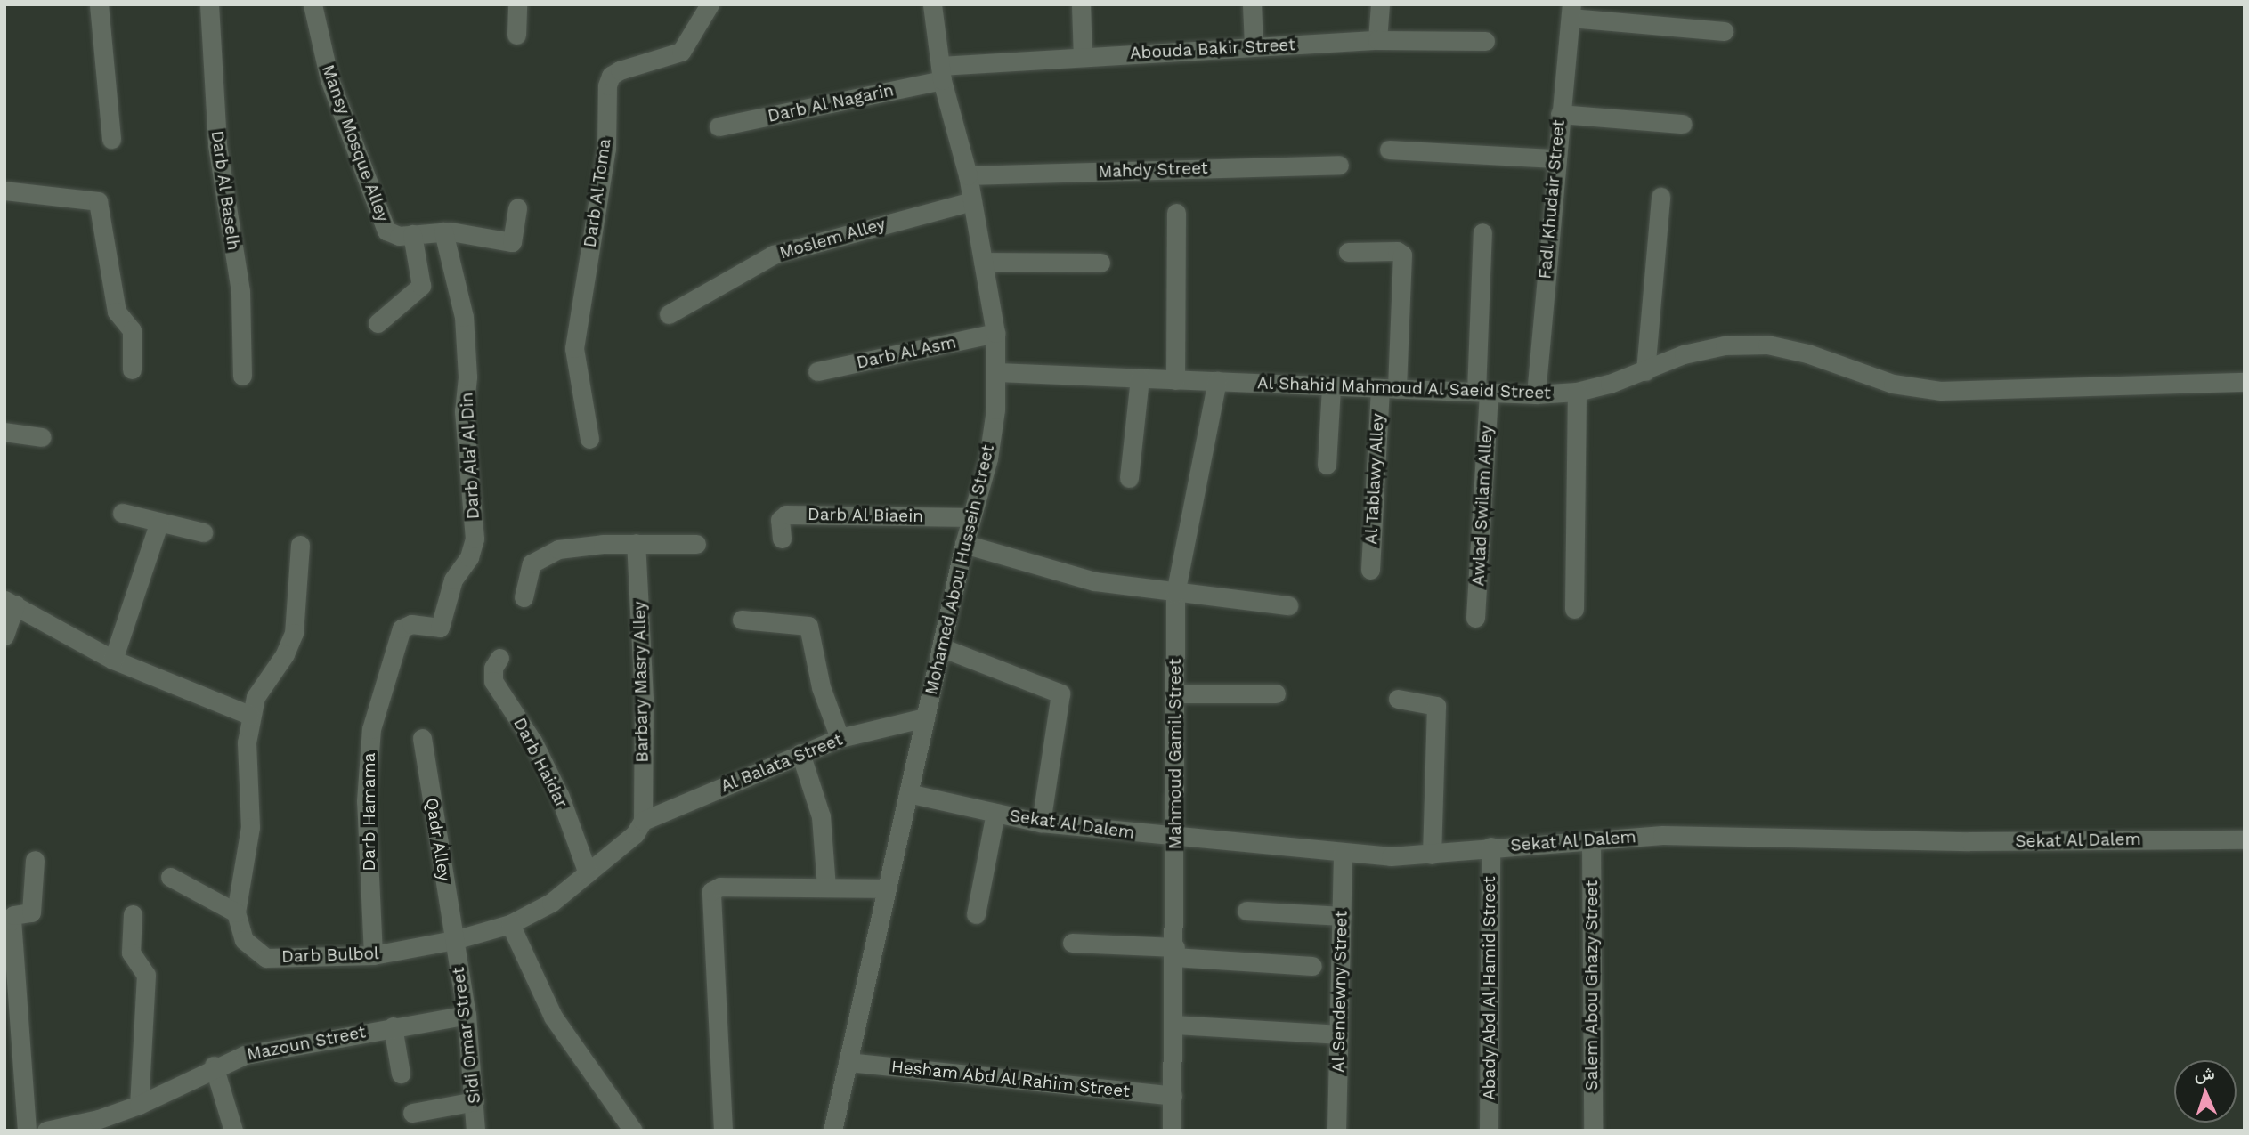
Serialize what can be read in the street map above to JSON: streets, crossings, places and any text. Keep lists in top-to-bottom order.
{
  "streets": {
    "street": [
      "Abouda Bakir Street",
      "Darb Al Nagarin",
      "Mansy Mosque Alley",
      "Mahdy Street",
      "Darb Al Baselh",
      "Darb Al Toma",
      "Fadl Khudair Street",
      "Moslem Alley",
      "Darb Al Asm",
      "Al Shahid Mahmoud Al Saeid Street",
      "Darb Ala' Al Din",
      "Al Tablawy Alley",
      "Awlad Swilam Alley",
      "Darb Al Biaein",
      "Mohamed Abou Hussein Street",
      "Barbary Masry Alley",
      "Mahmoud Gamil Street",
      "Darb Haidar",
      "Al Balata Street",
      "Darb Hamama",
      "Sekat Al Dalem",
      "Qadr Alley",
      "Darb Bulbol",
      "Salem Abou Ghazy Street",
      "Abady Abd Al Hamid Street",
      "Al Sendewny Street",
      "Sidi Omar Street",
      "Mazoun Street",
      "Hesham Abd Al Rahim Street"
    ]
  },
  "crossings": [
    ["Abouda Bakir Street", "Darb Al Nagarin"],
    ["Abouda Bakir Street", "Mohamed Abou Hussein Street"],
    ["Darb Al Nagarin", "Mohamed Abou Hussein Street"],
    ["Mansy Mosque Alley", "Darb Ala' Al Din"],
    ["Mahdy Street", "Mohamed Abou Hussein Street"],
    ["Fadl Khudair Street", "Al Shahid Mahmoud Al Saeid Street"],
    ["Moslem Alley", "Mohamed Abou Hussein Street"],
    ["Darb Al Asm", "Mohamed Abou Hussein Street"],
    ["Al Shahid Mahmoud Al Saeid Street", "Al Tablawy Alley"],
    ["Al Shahid Mahmoud Al Saeid Street", "Awlad Swilam Alley"],
    ["Al Shahid Mahmoud Al Saeid Street", "Mohamed Abou Hussein Street"],
    ["Al Shahid Mahmoud Al Saeid Street", "Mahmoud Gamil Street"],
    ["Darb Ala' Al Din", "Darb Hamama"],
    ["Darb Al Biaein", "Mohamed Abou Hussein Street"],
    ["Mohamed Abou Hussein Street", "Al Balata Street"],
    ["Mohamed Abou Hussein Street", "Sekat Al Dalem"],
    ["Mohamed Abou Hussein Street", "Hesham Abd Al Rahim Street"],
    ["Barbary Masry Alley", "Al Balata Street"],
    ["Barbary Masry Alley", "Darb Bulbol"],
    ["Mahmoud Gamil Street", "Sekat Al Dalem"],
    ["Mahmoud Gamil Street", "Hesham Abd Al Rahim Street"],
    ["Darb Haidar", "Darb Bulbol"],
    ["Al Balata Street", "Darb Bulbol"],
    ["Darb Hamama", "Darb Bulbol"],
    ["Sekat Al Dalem", "Salem Abou Ghazy Street"],
    ["Sekat Al Dalem", "Abady Abd Al Hamid Street"],
    ["Sekat Al Dalem", "Al Sendewny Street"],
    ["Qadr Alley", "Darb Bulbol"],
    ["Qadr Alley", "Sidi Omar Street"],
    ["Darb Bulbol", "Sidi Omar Street"],
    ["Sidi Omar Street", "Mazoun Street"]
  ],
  "north": "top"
}
